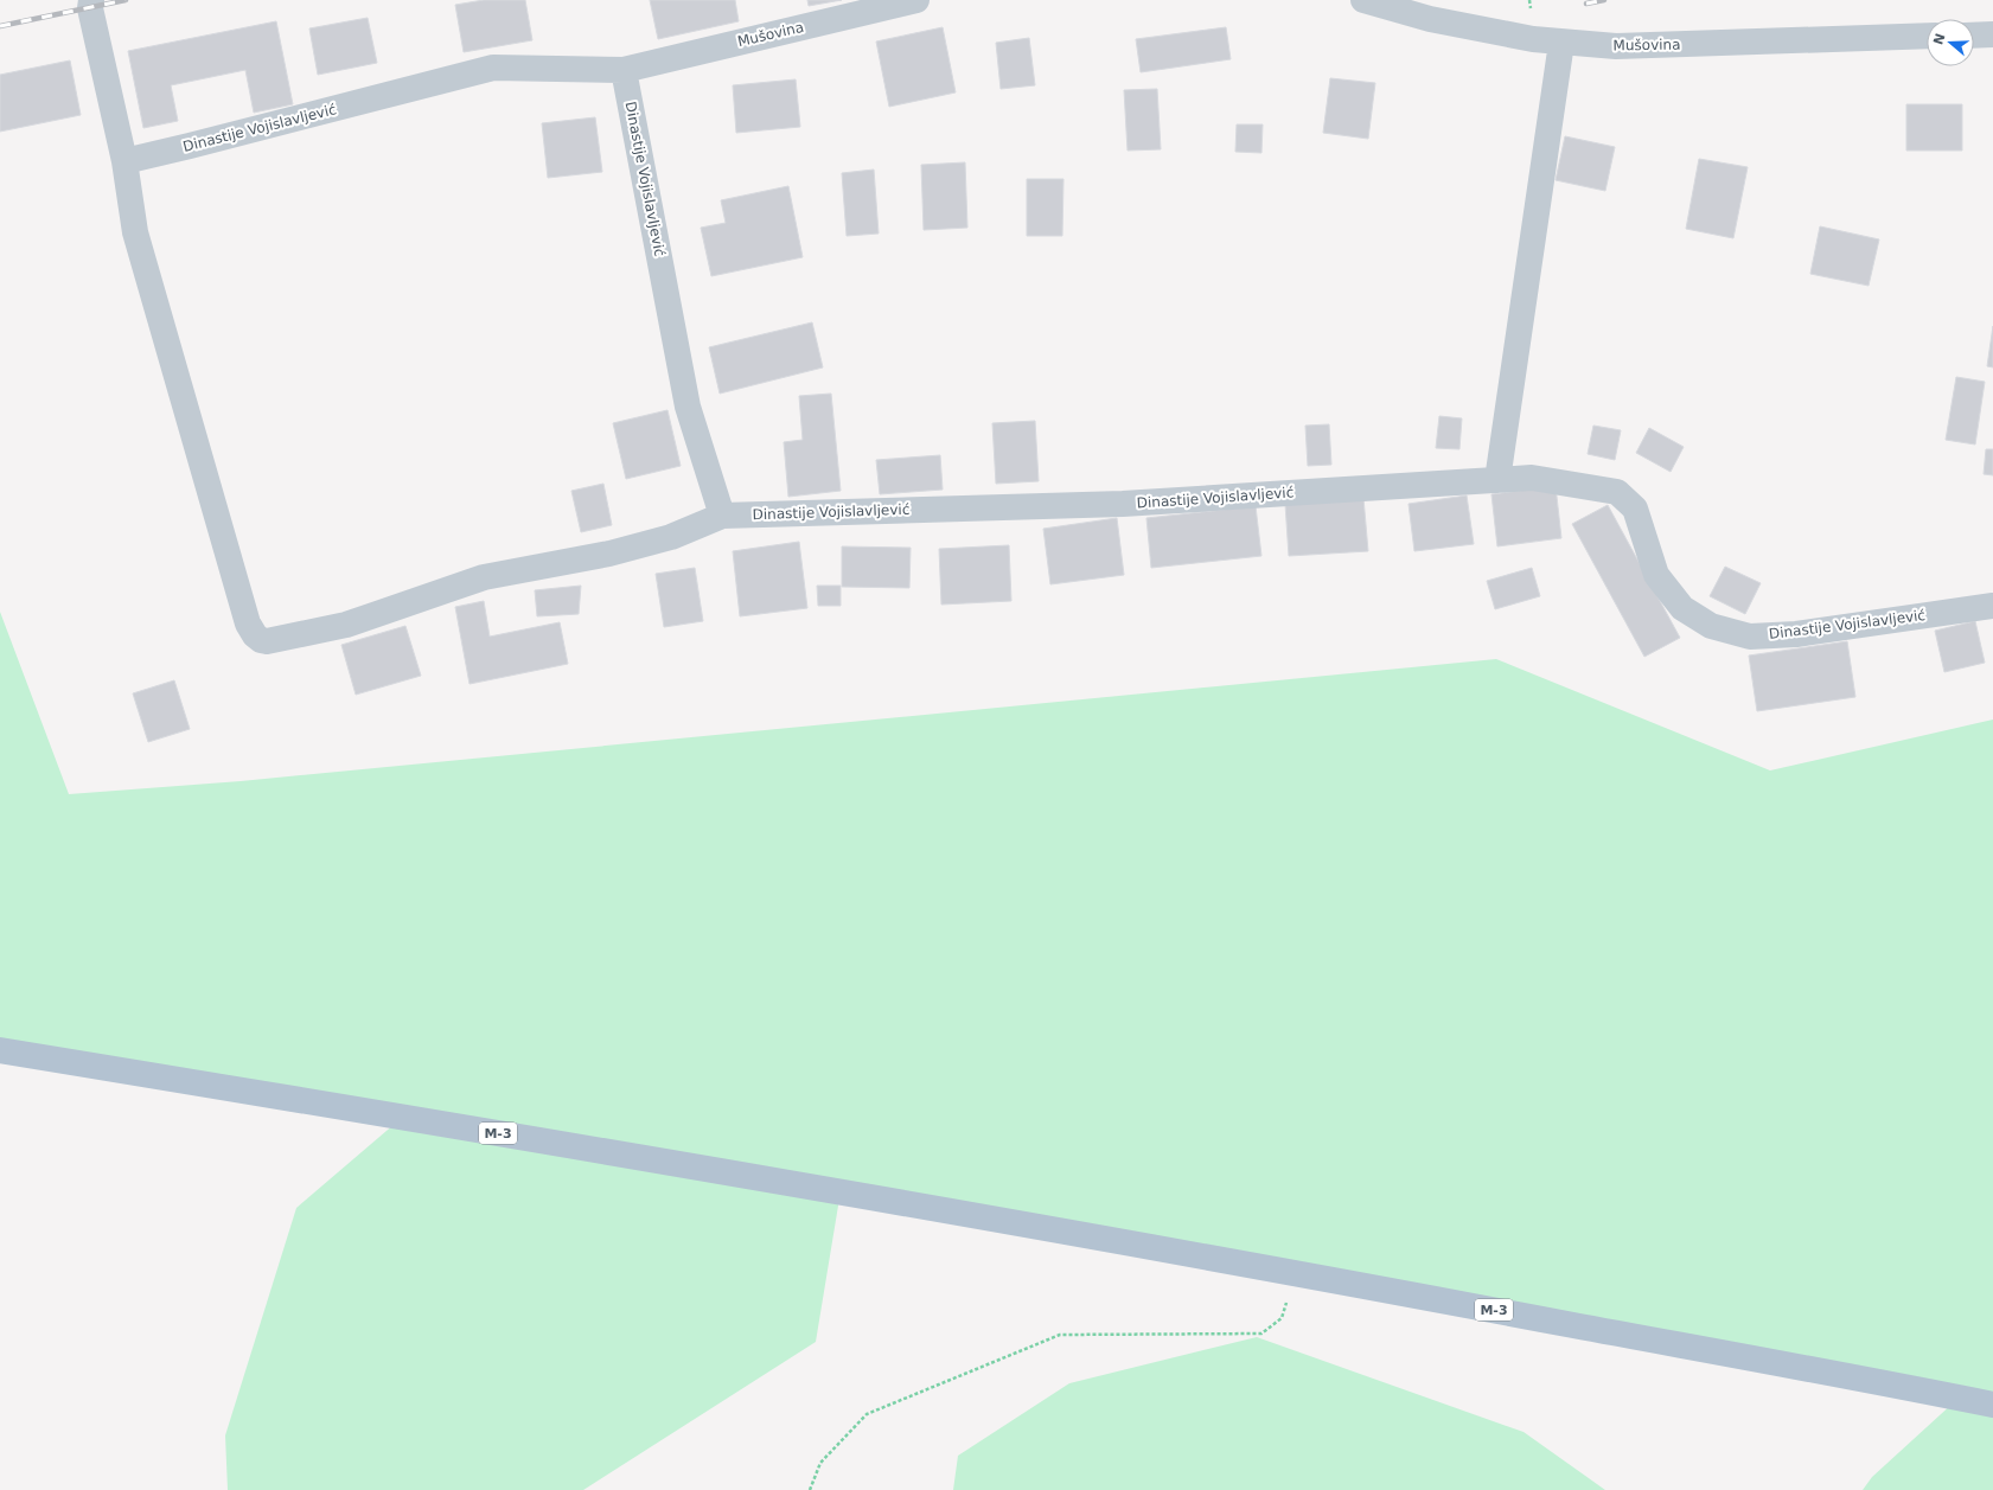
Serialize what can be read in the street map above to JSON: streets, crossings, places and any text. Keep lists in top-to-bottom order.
{
  "streets": {
    "main road": ["M-3"],
    "street": ["Mušovina", "Dinastije Vojislavljević"]
  },
  "crossings": [
    ["Mušovina", "Dinastije Vojislavljević"]
  ],
  "north": "left"
}
